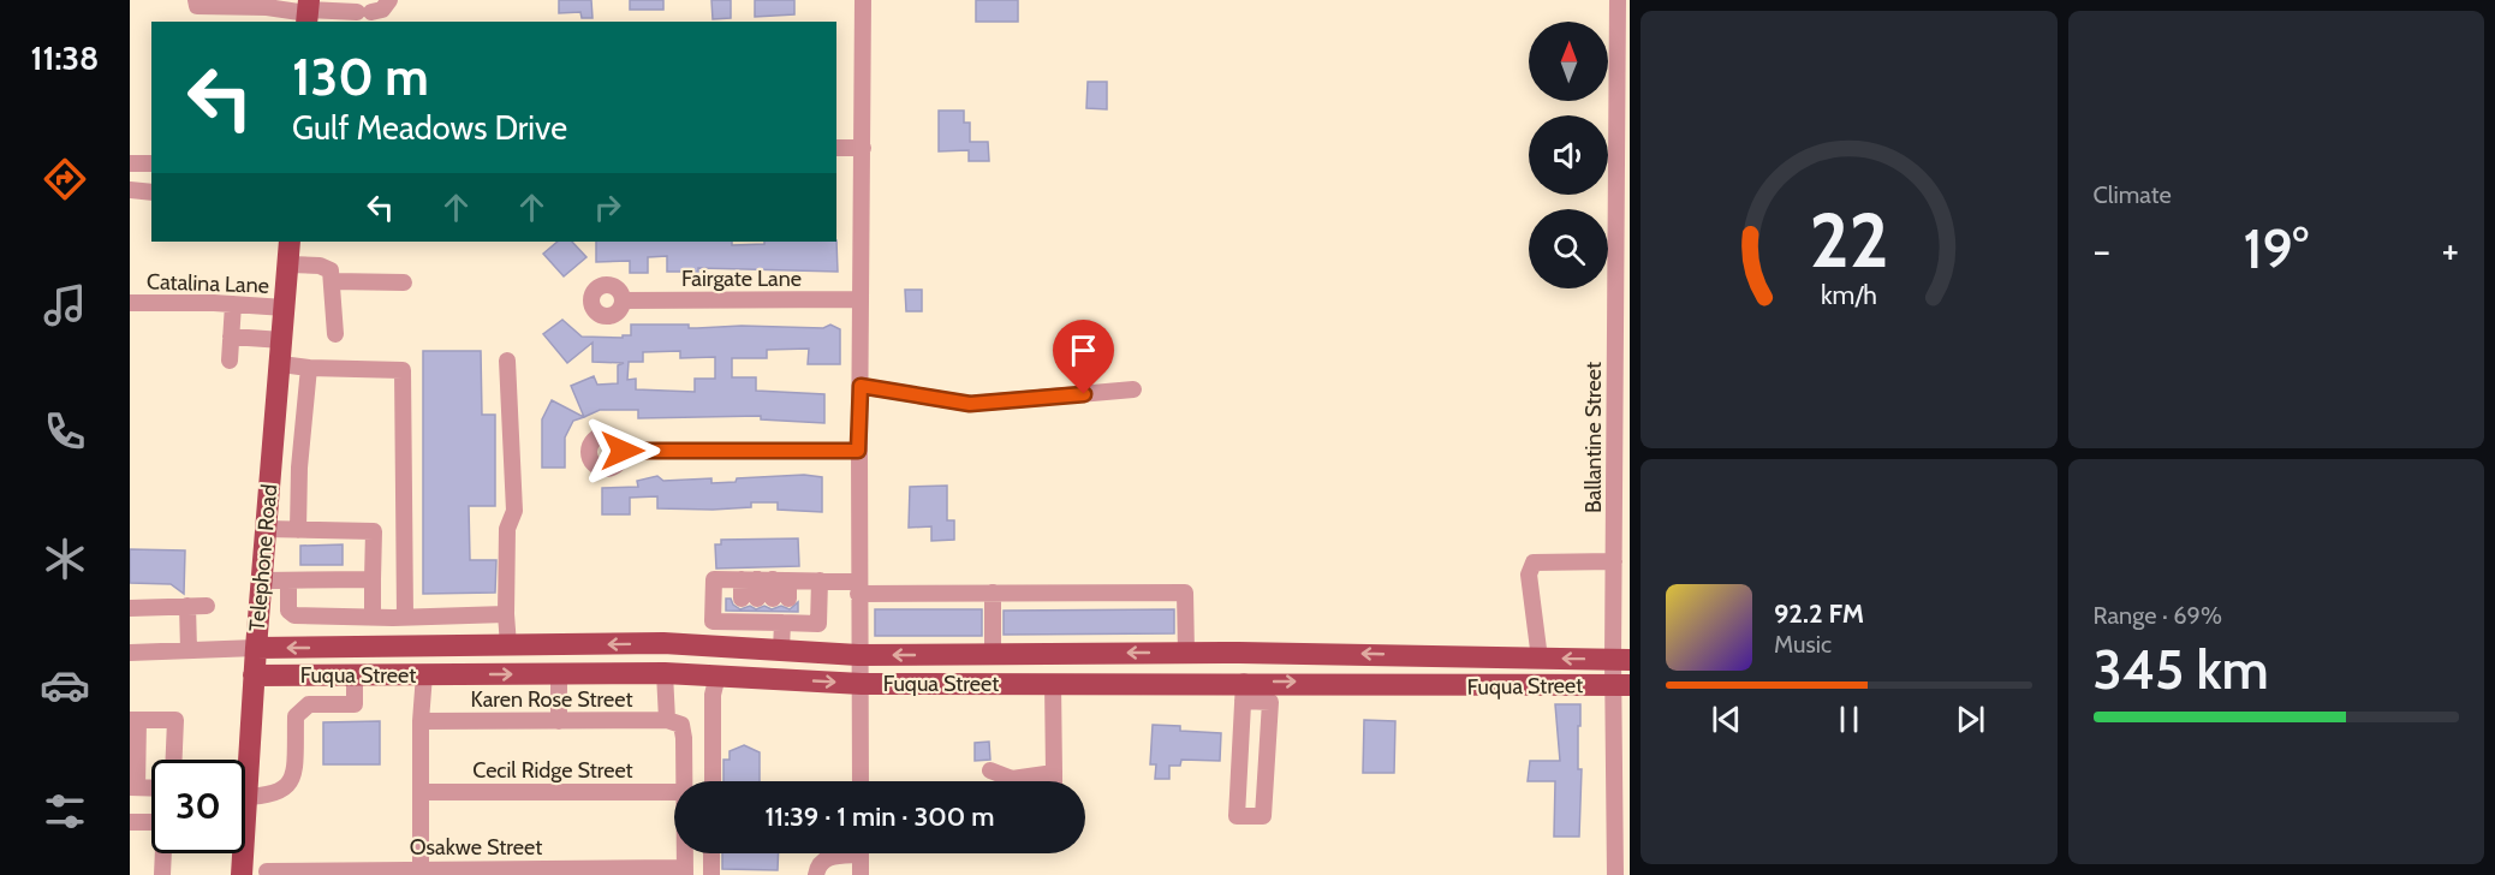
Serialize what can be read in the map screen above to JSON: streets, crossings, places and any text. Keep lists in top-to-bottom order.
{
  "streets": {
    "main road": ["Telephone Road", "Fuqua Street"],
    "street": [
      "Fairgate Lane",
      "Catalina Lane",
      "Ballantine Street",
      "Karen Rose Street",
      "Cecil Ridge Street",
      "Osakwe Street"
    ]
  },
  "crossings": [
    ["Catalina Lane", "Telephone Road"],
    ["Ballantine Street", "Fuqua Street"],
    ["Telephone Road", "Fuqua Street"]
  ],
  "north": "top",
  "page": {
    "tabs": "11:38",
    "tile": [
      "Climate",
      ["Range · 69%", "345 km"]
    ],
    "turn": ["130 m", "Gulf Meadows Drive"],
    "heat": ["−", "19°", "+"],
    "song": ["92.2 FM", "Music"],
    "limit": "30",
    "trip": "11:39 · 1 min · 300 m",
    "gauge": ["22", "km/h"]
  }
}
